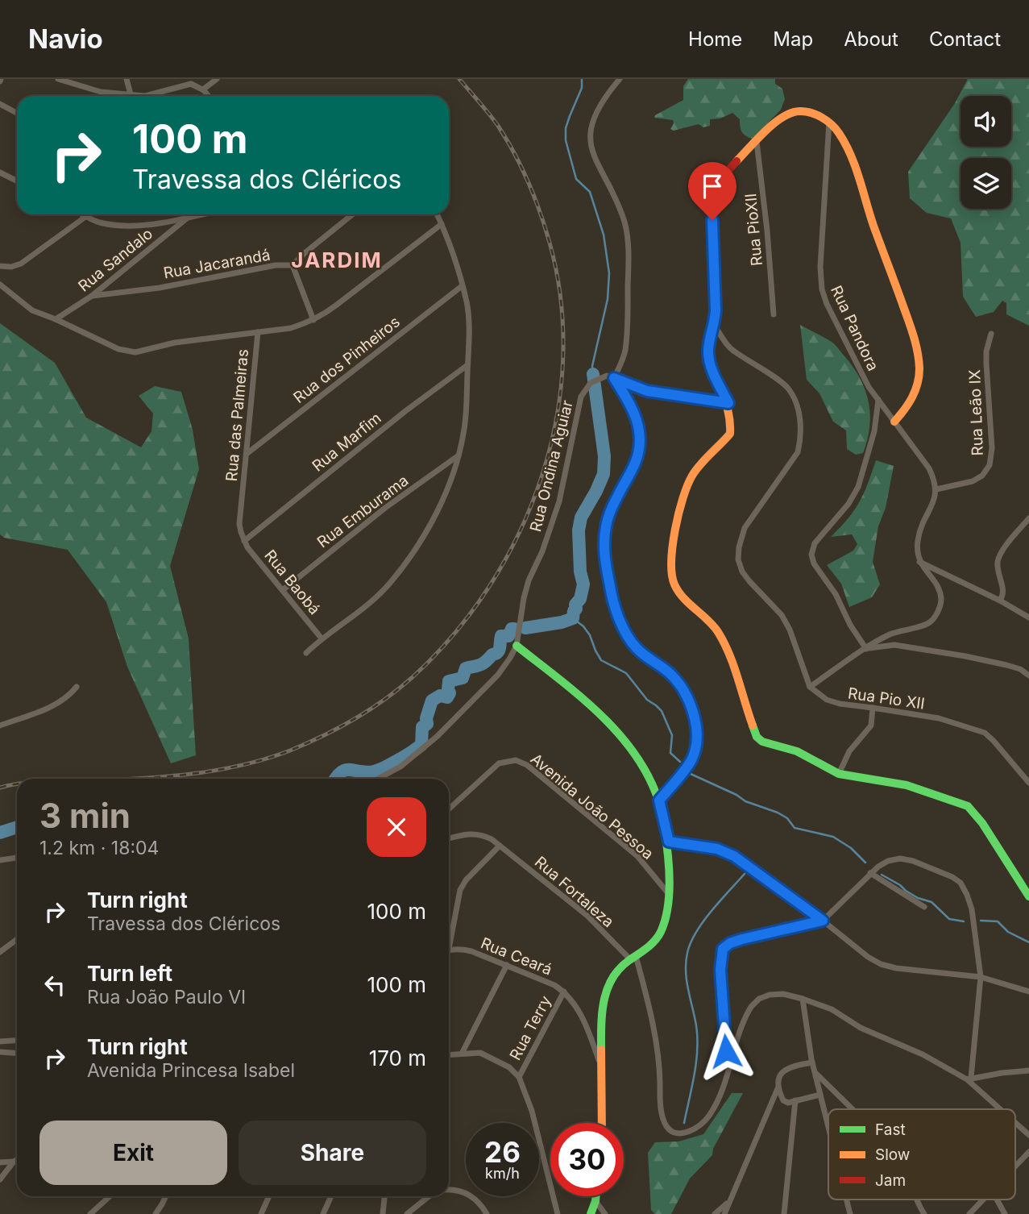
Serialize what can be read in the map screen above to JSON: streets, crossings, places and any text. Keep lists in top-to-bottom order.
{
  "streets": {
    "street": [
      "Rua PioXII",
      "Rua Sandalo",
      "Rua Jacarandá",
      "Rua Pandora",
      "Rua dos Pinheiros",
      "Rua Leão IX",
      "Rua das Palmeiras",
      "Rua Marfim",
      "Rua Ondina Aguiar",
      "Rua Emburama",
      "Rua Baobá",
      "Rua Pio XII",
      "Avenida João Pessoa",
      "Rua Fortaleza",
      "Rua Ceará",
      "Rua Terry"
    ]
  },
  "crossings": [
    ["Rua Sandalo", "Rua Jacarandá"],
    ["Rua Sandalo", "Rua das Palmeiras"],
    ["Rua Pandora", "Rua Leão IX"],
    ["Rua dos Pinheiros", "Rua das Palmeiras"],
    ["Rua das Palmeiras", "Rua Marfim"],
    ["Rua das Palmeiras", "Rua Baobá"],
    ["Rua Marfim", "Rua Baobá"],
    ["Rua Emburama", "Rua Baobá"],
    ["Rua Ceará", "Rua Terry"]
  ],
  "districts": ["JARDIM"],
  "legend": ["Fast", "Slow", "Jam"],
  "page": {
    "header": "Navio",
    "nav": [
      "Home",
      "Map",
      "About",
      "Contact"
    ],
    "turn": ["100 m", "Travessa dos Cléricos"],
    "heading": ["3 min", "1.2 km · 18:04"],
    "list": [
      {
        "name": "Turn right",
        "note": "Travessa dos Cléricos",
        "value": "100 m"
      },
      {
        "name": "Turn left",
        "note": "Rua João Paulo VI",
        "value": "100 m"
      },
      {
        "name": "Turn right",
        "note": "Avenida Princesa Isabel",
        "value": "170 m"
      }
    ],
    "buttons": ["Exit", "Share"],
    "speed": "26 km/h",
    "limit": "30"
  }
}
